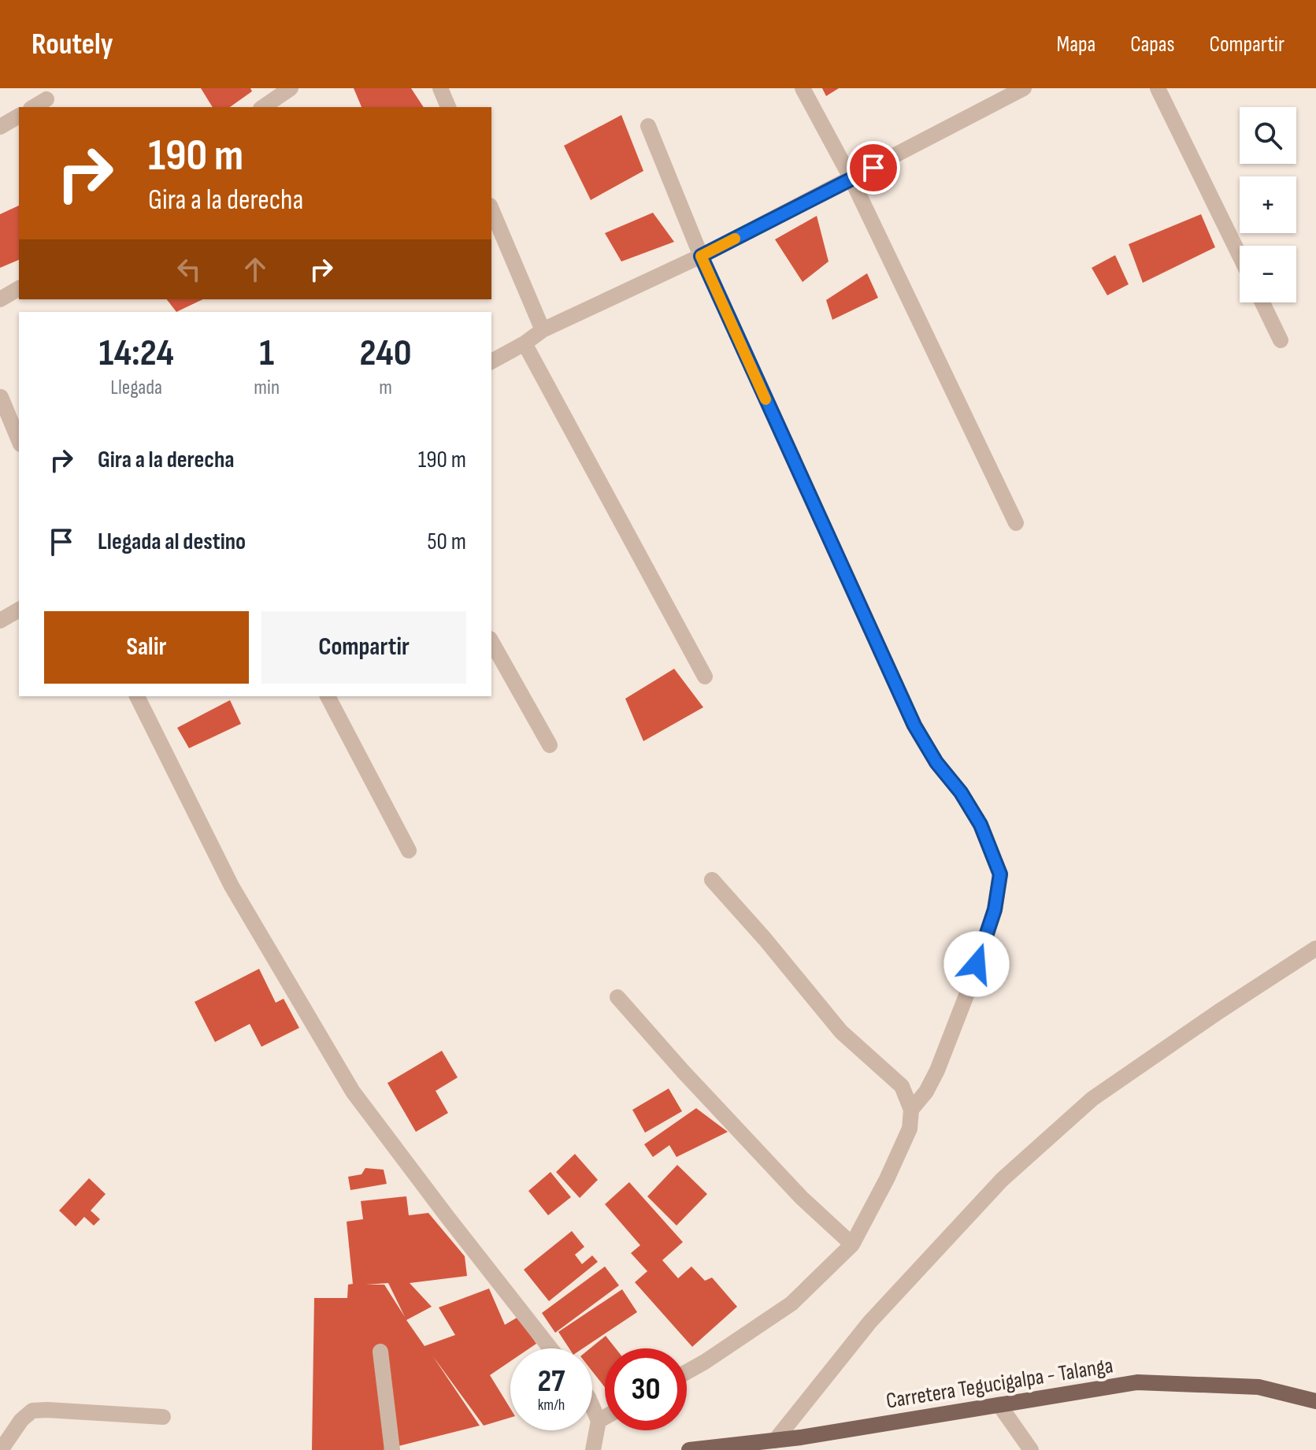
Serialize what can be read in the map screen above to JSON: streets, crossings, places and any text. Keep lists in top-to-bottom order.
{
  "streets": {
    "main road": ["Carretera Tegucigalpa - Talanga"]
  },
  "page": {
    "header": "Routely",
    "nav": ["Mapa", "Capas", "Compartir"],
    "map_buttons": ["+", "−"],
    "turn": ["190 m", "Gira a la derecha"],
    "eta": [
      "14:24",
      "Llegada",
      "1",
      "min",
      "240",
      "m"
    ],
    "list": [
      {
        "name": "Gira a la derecha",
        "value": "190 m"
      },
      {
        "name": "Llegada al destino",
        "value": "50 m"
      }
    ],
    "buttons": ["Salir", "Compartir"],
    "speed": "27 km/h",
    "limit": "30"
  }
}
